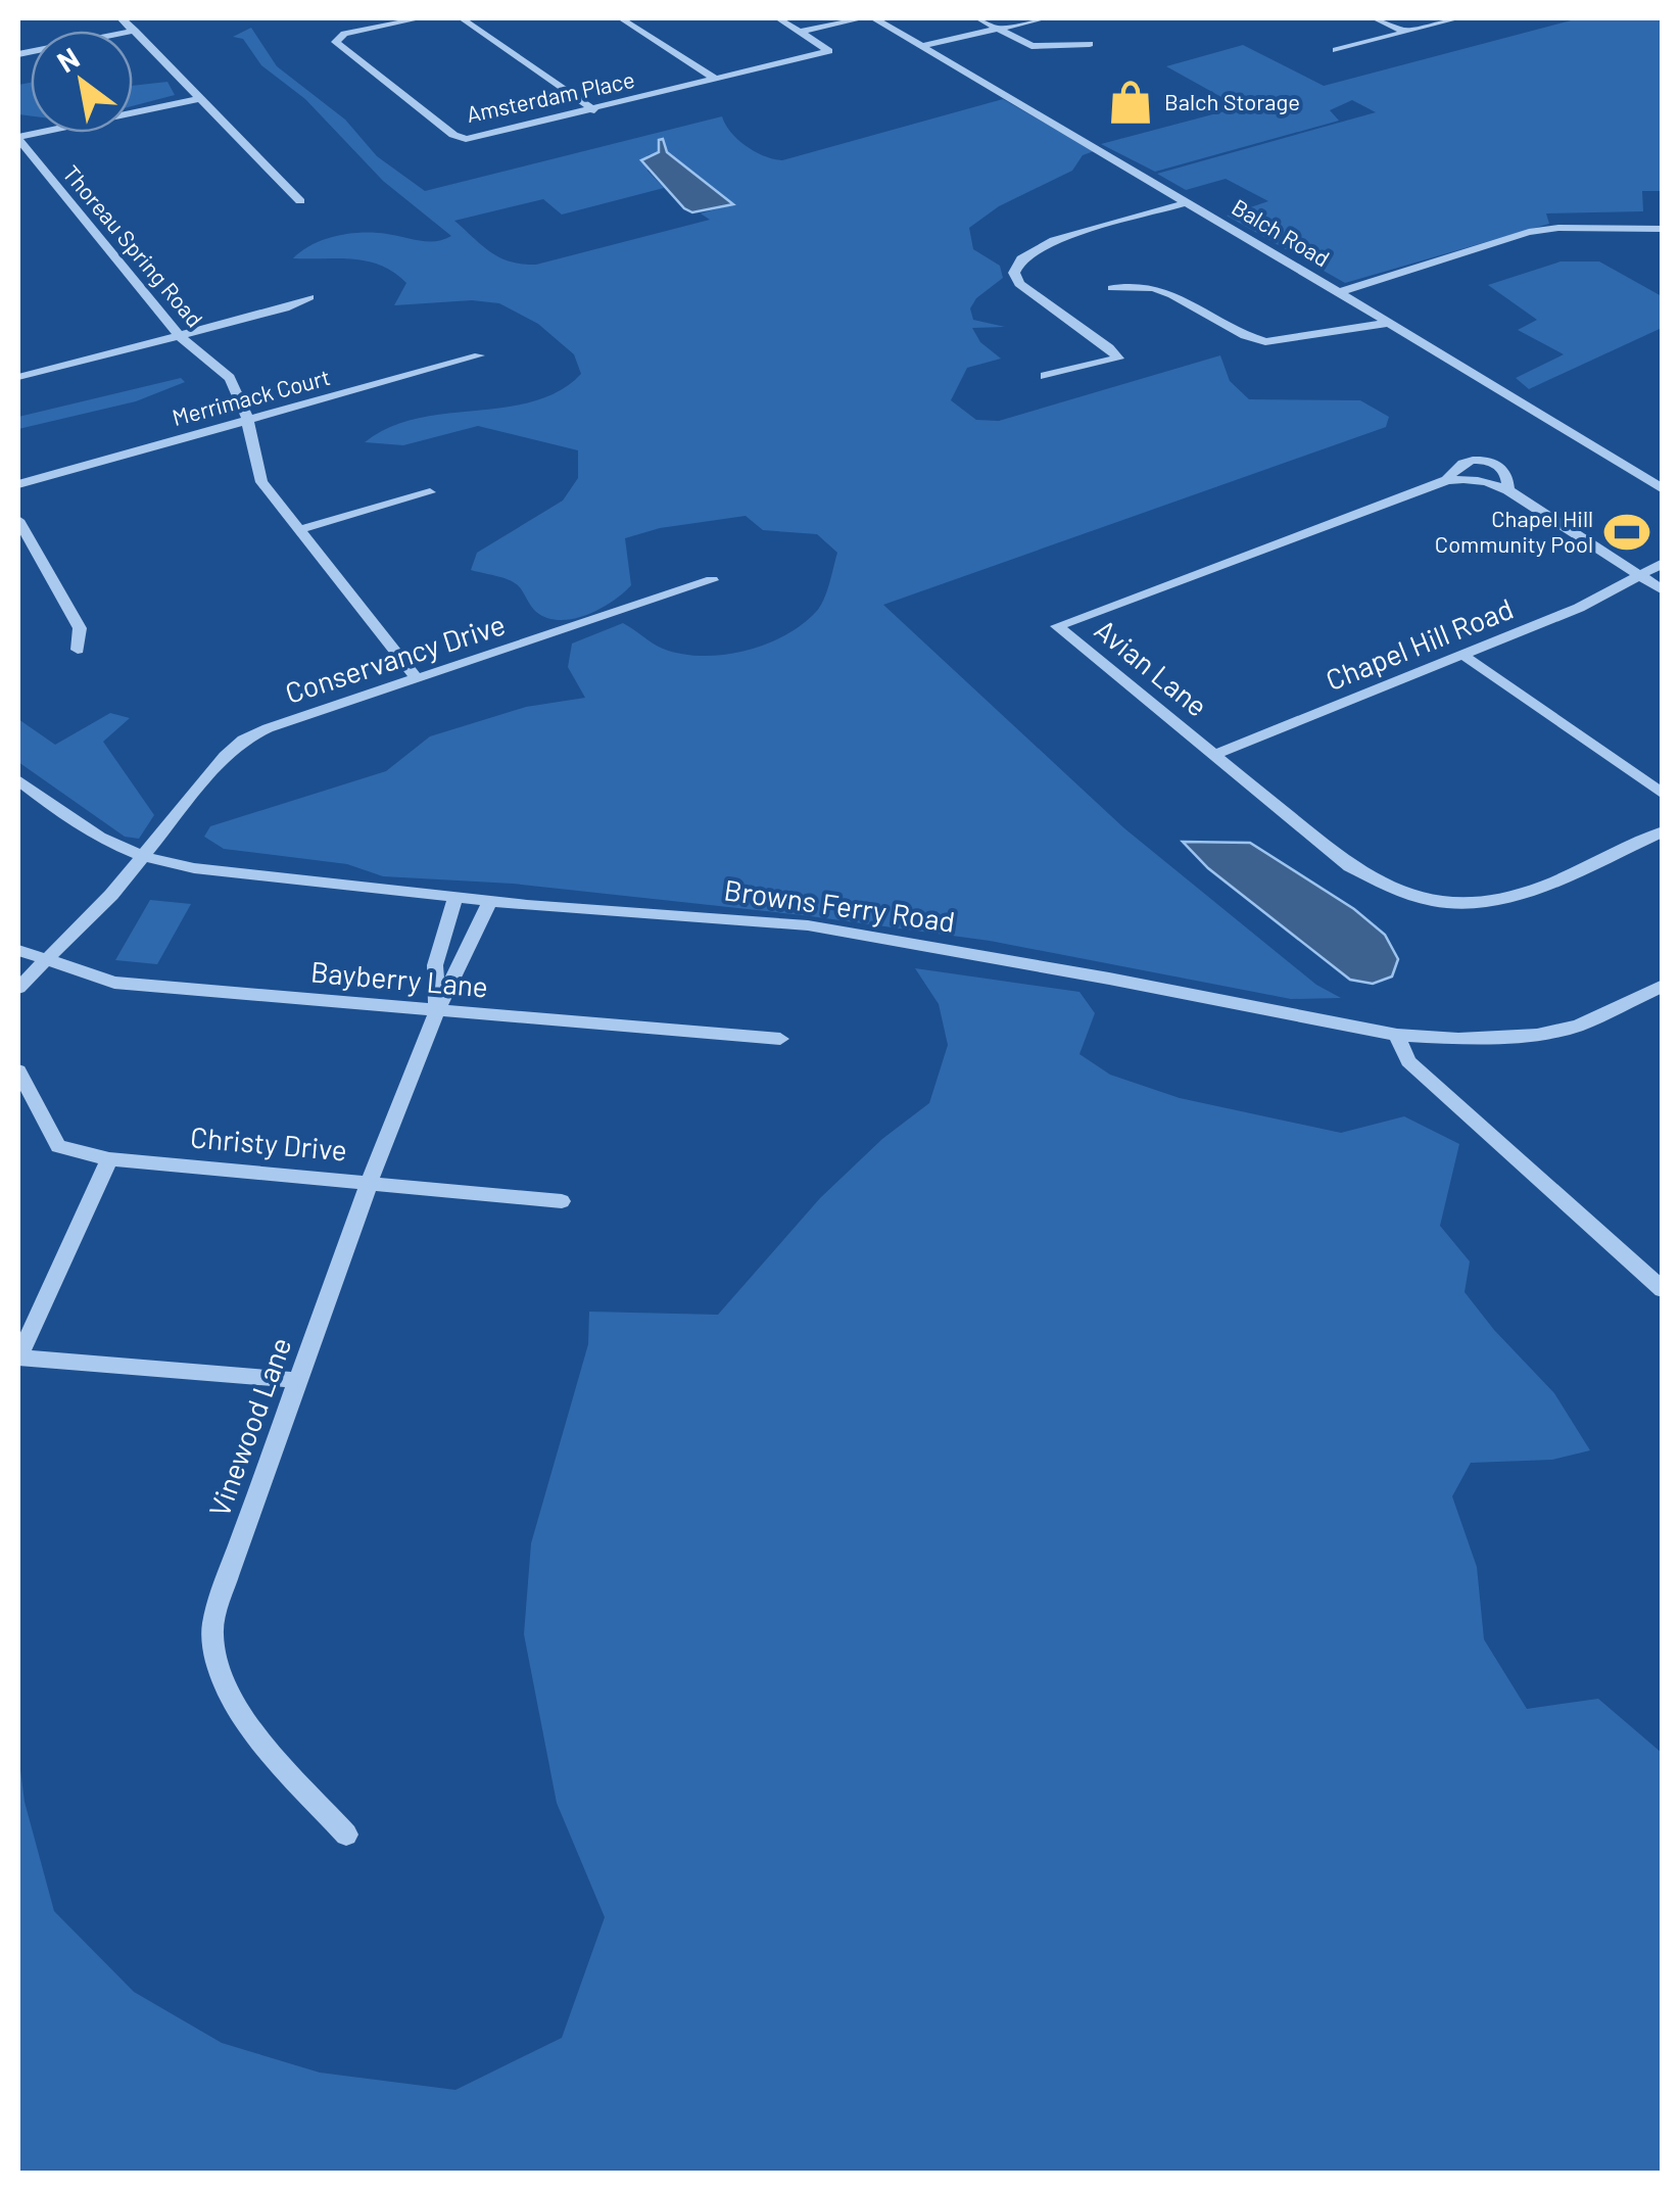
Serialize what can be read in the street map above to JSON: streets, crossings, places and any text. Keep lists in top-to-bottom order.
{
  "streets": {
    "street": [
      "Amsterdam Place",
      "Balch Road",
      "Thoreau Spring Road",
      "Merrimack Court",
      "Chapel Hill Road",
      "Conservancy Drive",
      "Avian Lane",
      "Browns Ferry Road",
      "Bayberry Lane",
      "Christy Drive",
      "Vinewood Lane"
    ]
  },
  "crossings": [
    ["Thoreau Spring Road", "Merrimack Court"],
    ["Thoreau Spring Road", "Conservancy Drive"],
    ["Chapel Hill Road", "Avian Lane"],
    ["Conservancy Drive", "Browns Ferry Road"],
    ["Browns Ferry Road", "Vinewood Lane"],
    ["Bayberry Lane", "Vinewood Lane"],
    ["Christy Drive", "Vinewood Lane"]
  ],
  "places": {
    "shop": ["Balch Storage"],
    "sports": ["Chapel Hill Community Pool"]
  },
  "north": "top left"
}
